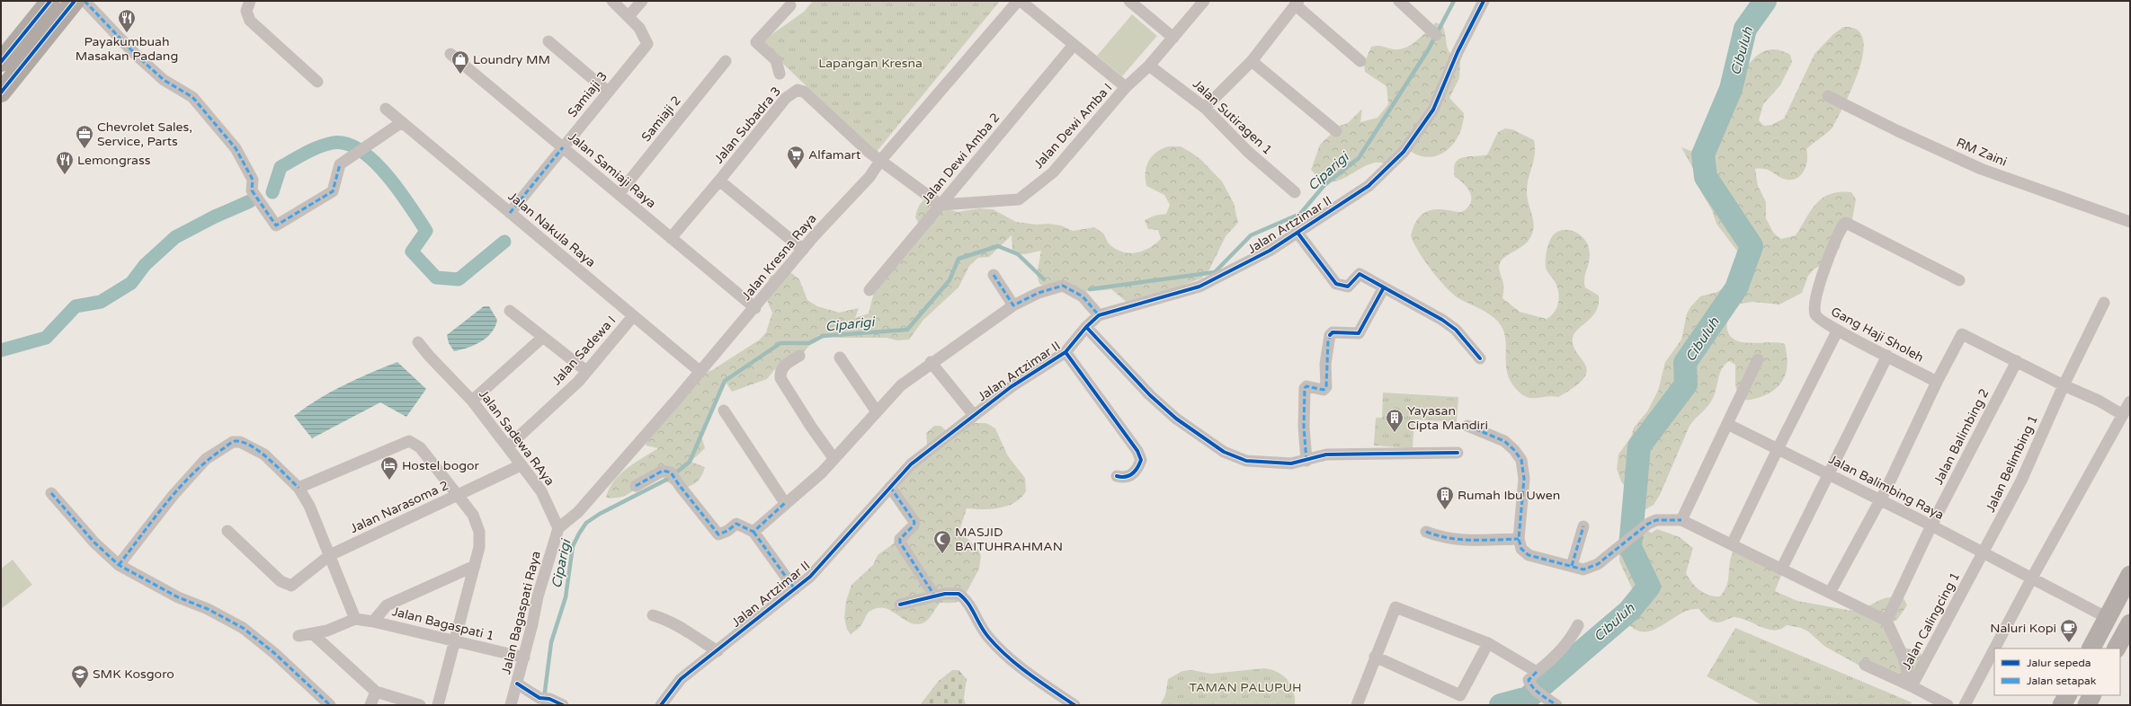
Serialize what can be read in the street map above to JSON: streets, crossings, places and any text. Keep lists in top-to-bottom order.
{
  "streets": {
    "street": [
      "Samiaji 3",
      "Jalan Sutiragen 1",
      "Samiaji 2",
      "Jalan Subadra 3",
      "Jalan Dewi Amba I",
      "RM Zaini",
      "Jalan Dewi Amba 2",
      "Jalan Samiaji Raya",
      "Jalan Artzimar II",
      "Jalan Nakula Raya",
      "Jalan Kresna Raya",
      "Gang Haji Sholeh",
      "Jalan Sadewa I",
      "Jalan Balimbing 2",
      "Jalan Sadewa RAya",
      "Jalan Belimbing 1",
      "Jalan Balimbing Raya",
      "Jalan Narasoma 2",
      "Jalan Bagaspati Raya",
      "Jalan Calingcing 1",
      "Jalan Bagaspati 1"
    ]
  },
  "crossings": [
    ["Samiaji 3", "Jalan Samiaji Raya"],
    ["Samiaji 3", "Jalan Nakula Raya"],
    ["Samiaji 2", "Jalan Samiaji Raya"],
    ["Jalan Subadra 3", "Jalan Kresna Raya"],
    ["Jalan Dewi Amba I", "Jalan Dewi Amba 2"],
    ["Jalan Dewi Amba I", "Jalan Kresna Raya"],
    ["Jalan Samiaji Raya", "Jalan Kresna Raya"],
    ["Jalan Nakula Raya", "Jalan Kresna Raya"],
    ["Jalan Nakula Raya", "Jalan Sadewa I"],
    ["Jalan Kresna Raya", "Jalan Sadewa RAya"],
    ["Jalan Kresna Raya", "Jalan Bagaspati Raya"],
    ["Jalan Sadewa I", "Jalan Sadewa RAya"],
    ["Jalan Balimbing 2", "Jalan Balimbing Raya"],
    ["Jalan Sadewa RAya", "Jalan Narasoma 2"],
    ["Jalan Sadewa RAya", "Jalan Bagaspati Raya"],
    ["Jalan Belimbing 1", "Jalan Balimbing Raya"],
    ["Jalan Belimbing 1", "Jalan Calingcing 1"],
    ["Jalan Balimbing Raya", "Jalan Calingcing 1"],
    ["Jalan Bagaspati Raya", "Jalan Bagaspati 1"]
  ],
  "water": ["Cibuluh", "Ciparigi"],
  "parks": ["Lapangan Kresna", "TAMAN PALUPUH"],
  "places": {
    "restaurant": ["Payakumbuah Masakan Padang", "Lemongrass"],
    "shop": ["Loundry MM"],
    "office": ["Chevrolet Sales, Service, Parts"],
    "supermarket": ["Alfamart"],
    "building": ["Yayasan Cipta Mandiri", "Rumah Ibu Uwen"],
    "hotel": ["Hostel bogor"],
    "mosque": ["MASJID BAITUHRAHMAN"],
    "cafe": ["Naluri Kopi"],
    "school or university": ["SMK Kosgoro"]
  },
  "legend": ["Jalur sepeda", "Jalan setapak"]
}
